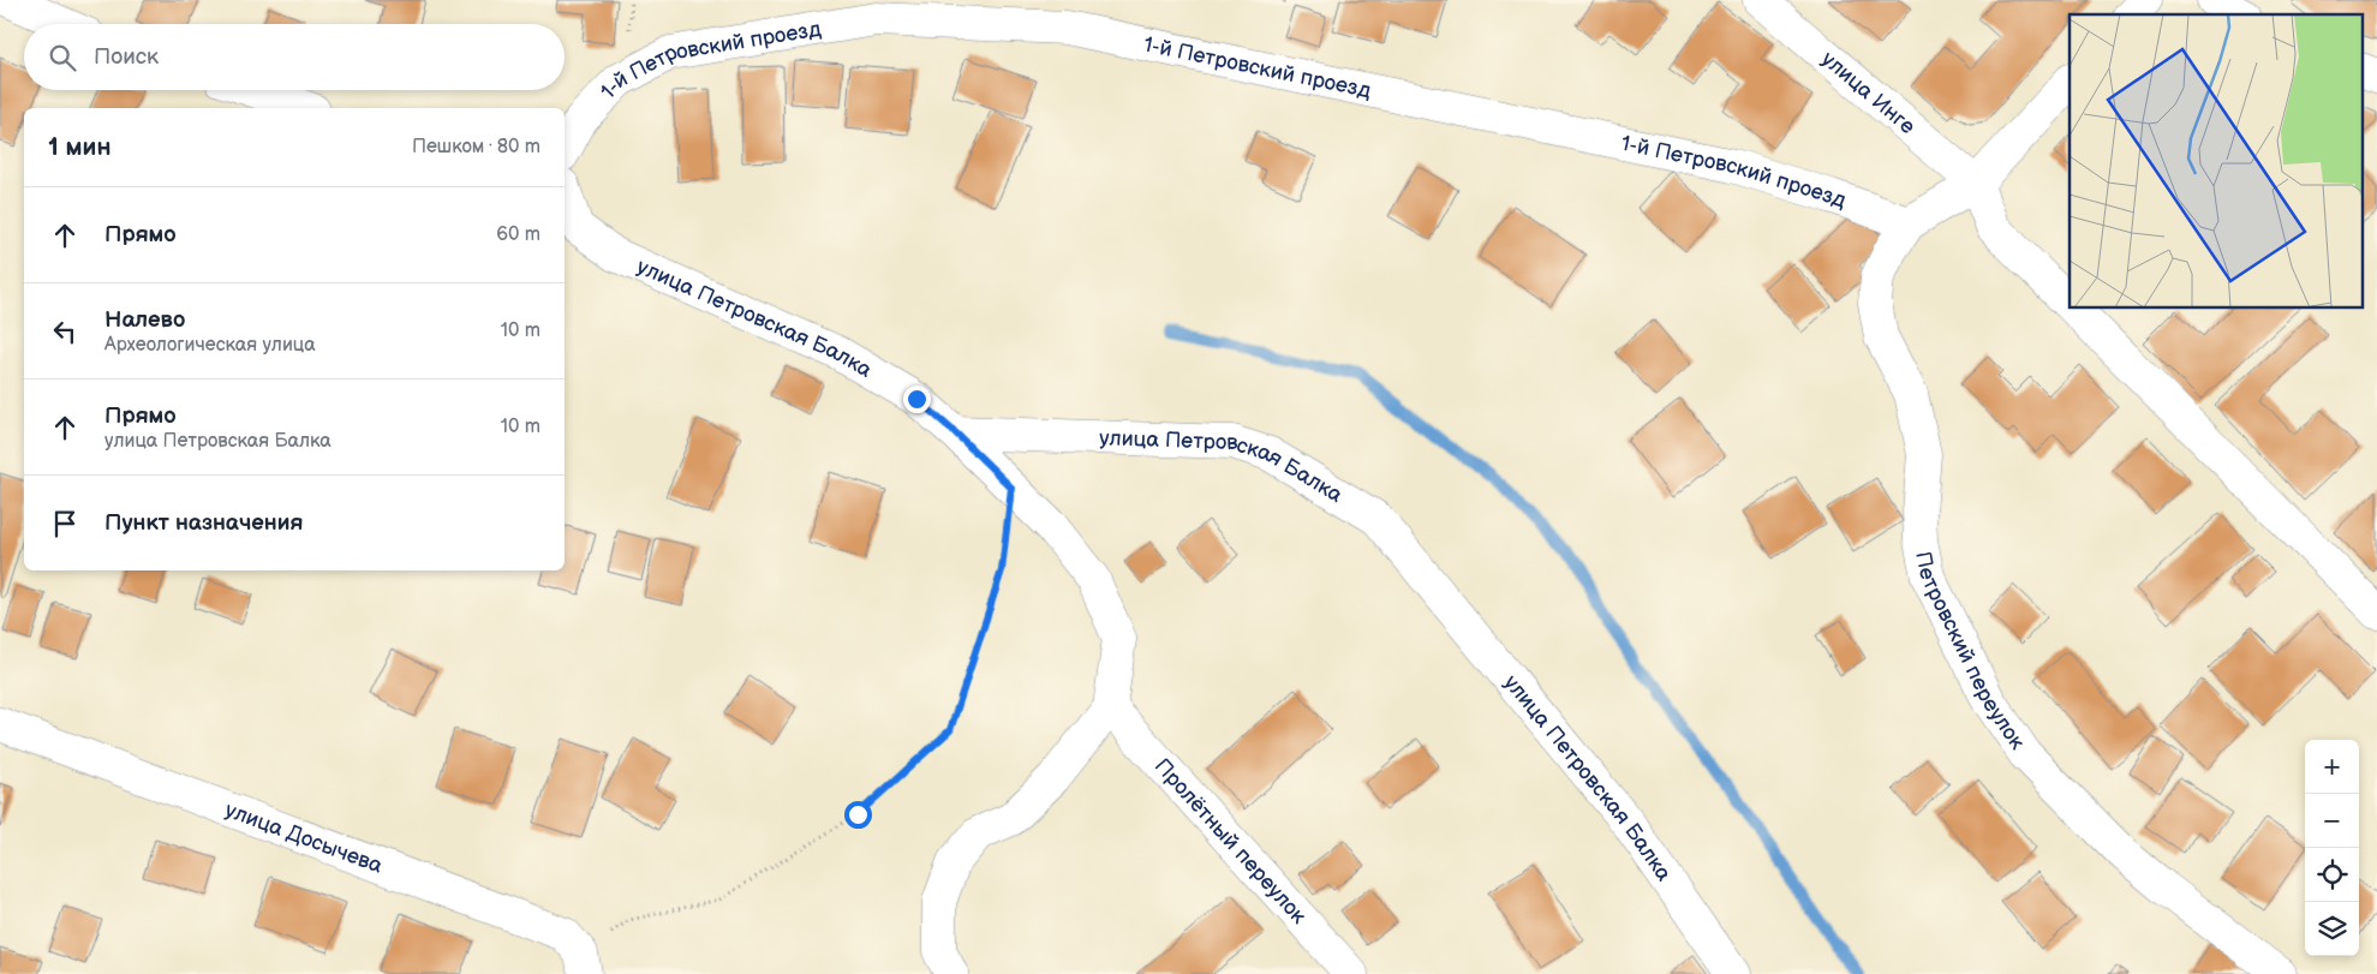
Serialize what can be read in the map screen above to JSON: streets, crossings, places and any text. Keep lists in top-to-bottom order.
{
  "streets": {
    "street": [
      "1-й Петровский проезд",
      "улица Инге",
      "улица Петровская Балка",
      "Петровский переулок",
      "улица Досычева",
      "Пролётный переулок"
    ]
  },
  "crossings": [
    ["1-й Петровский проезд", "Петровский переулок"]
  ],
  "page": {
    "search": "Поиск",
    "heading": ["1 мин", "Пешком · 80 m"],
    "list": [
      ["Прямо", "60 m"],
      ["Налево", "Археологическая улица", "10 m"],
      ["Прямо", "улица Петровская Балка", "10 m"],
      "Пункт назначения"
    ],
    "map_buttons": ["+", "−"]
  }
}
